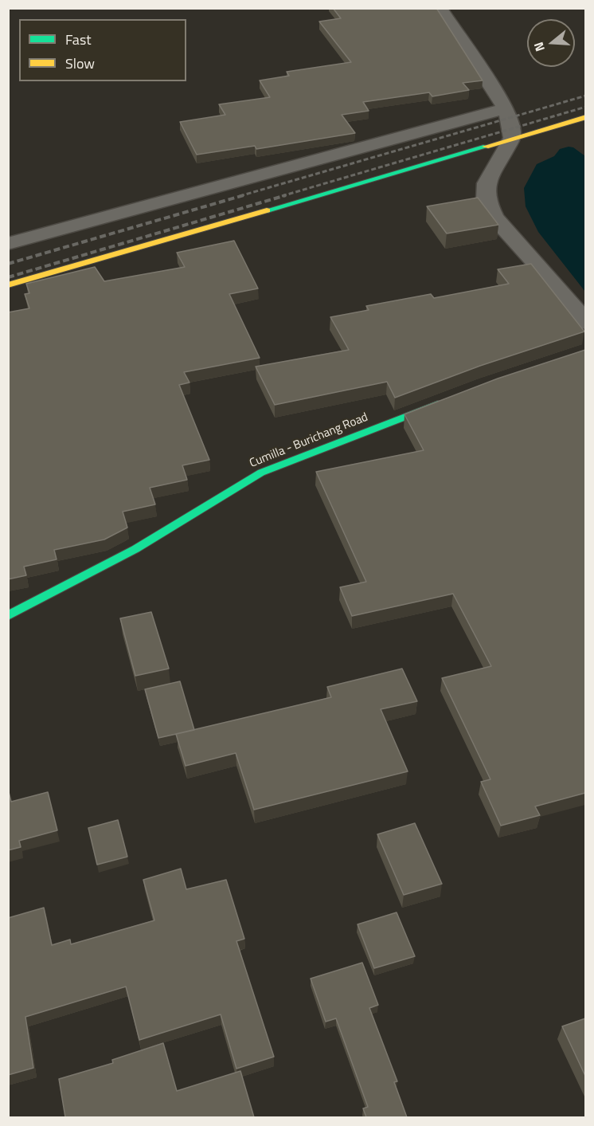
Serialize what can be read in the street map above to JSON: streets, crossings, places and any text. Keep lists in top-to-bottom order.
{
  "streets": {
    "street": ["Cumilla - Burichang Road"]
  },
  "legend": ["Fast", "Slow"],
  "north": "left"
}
